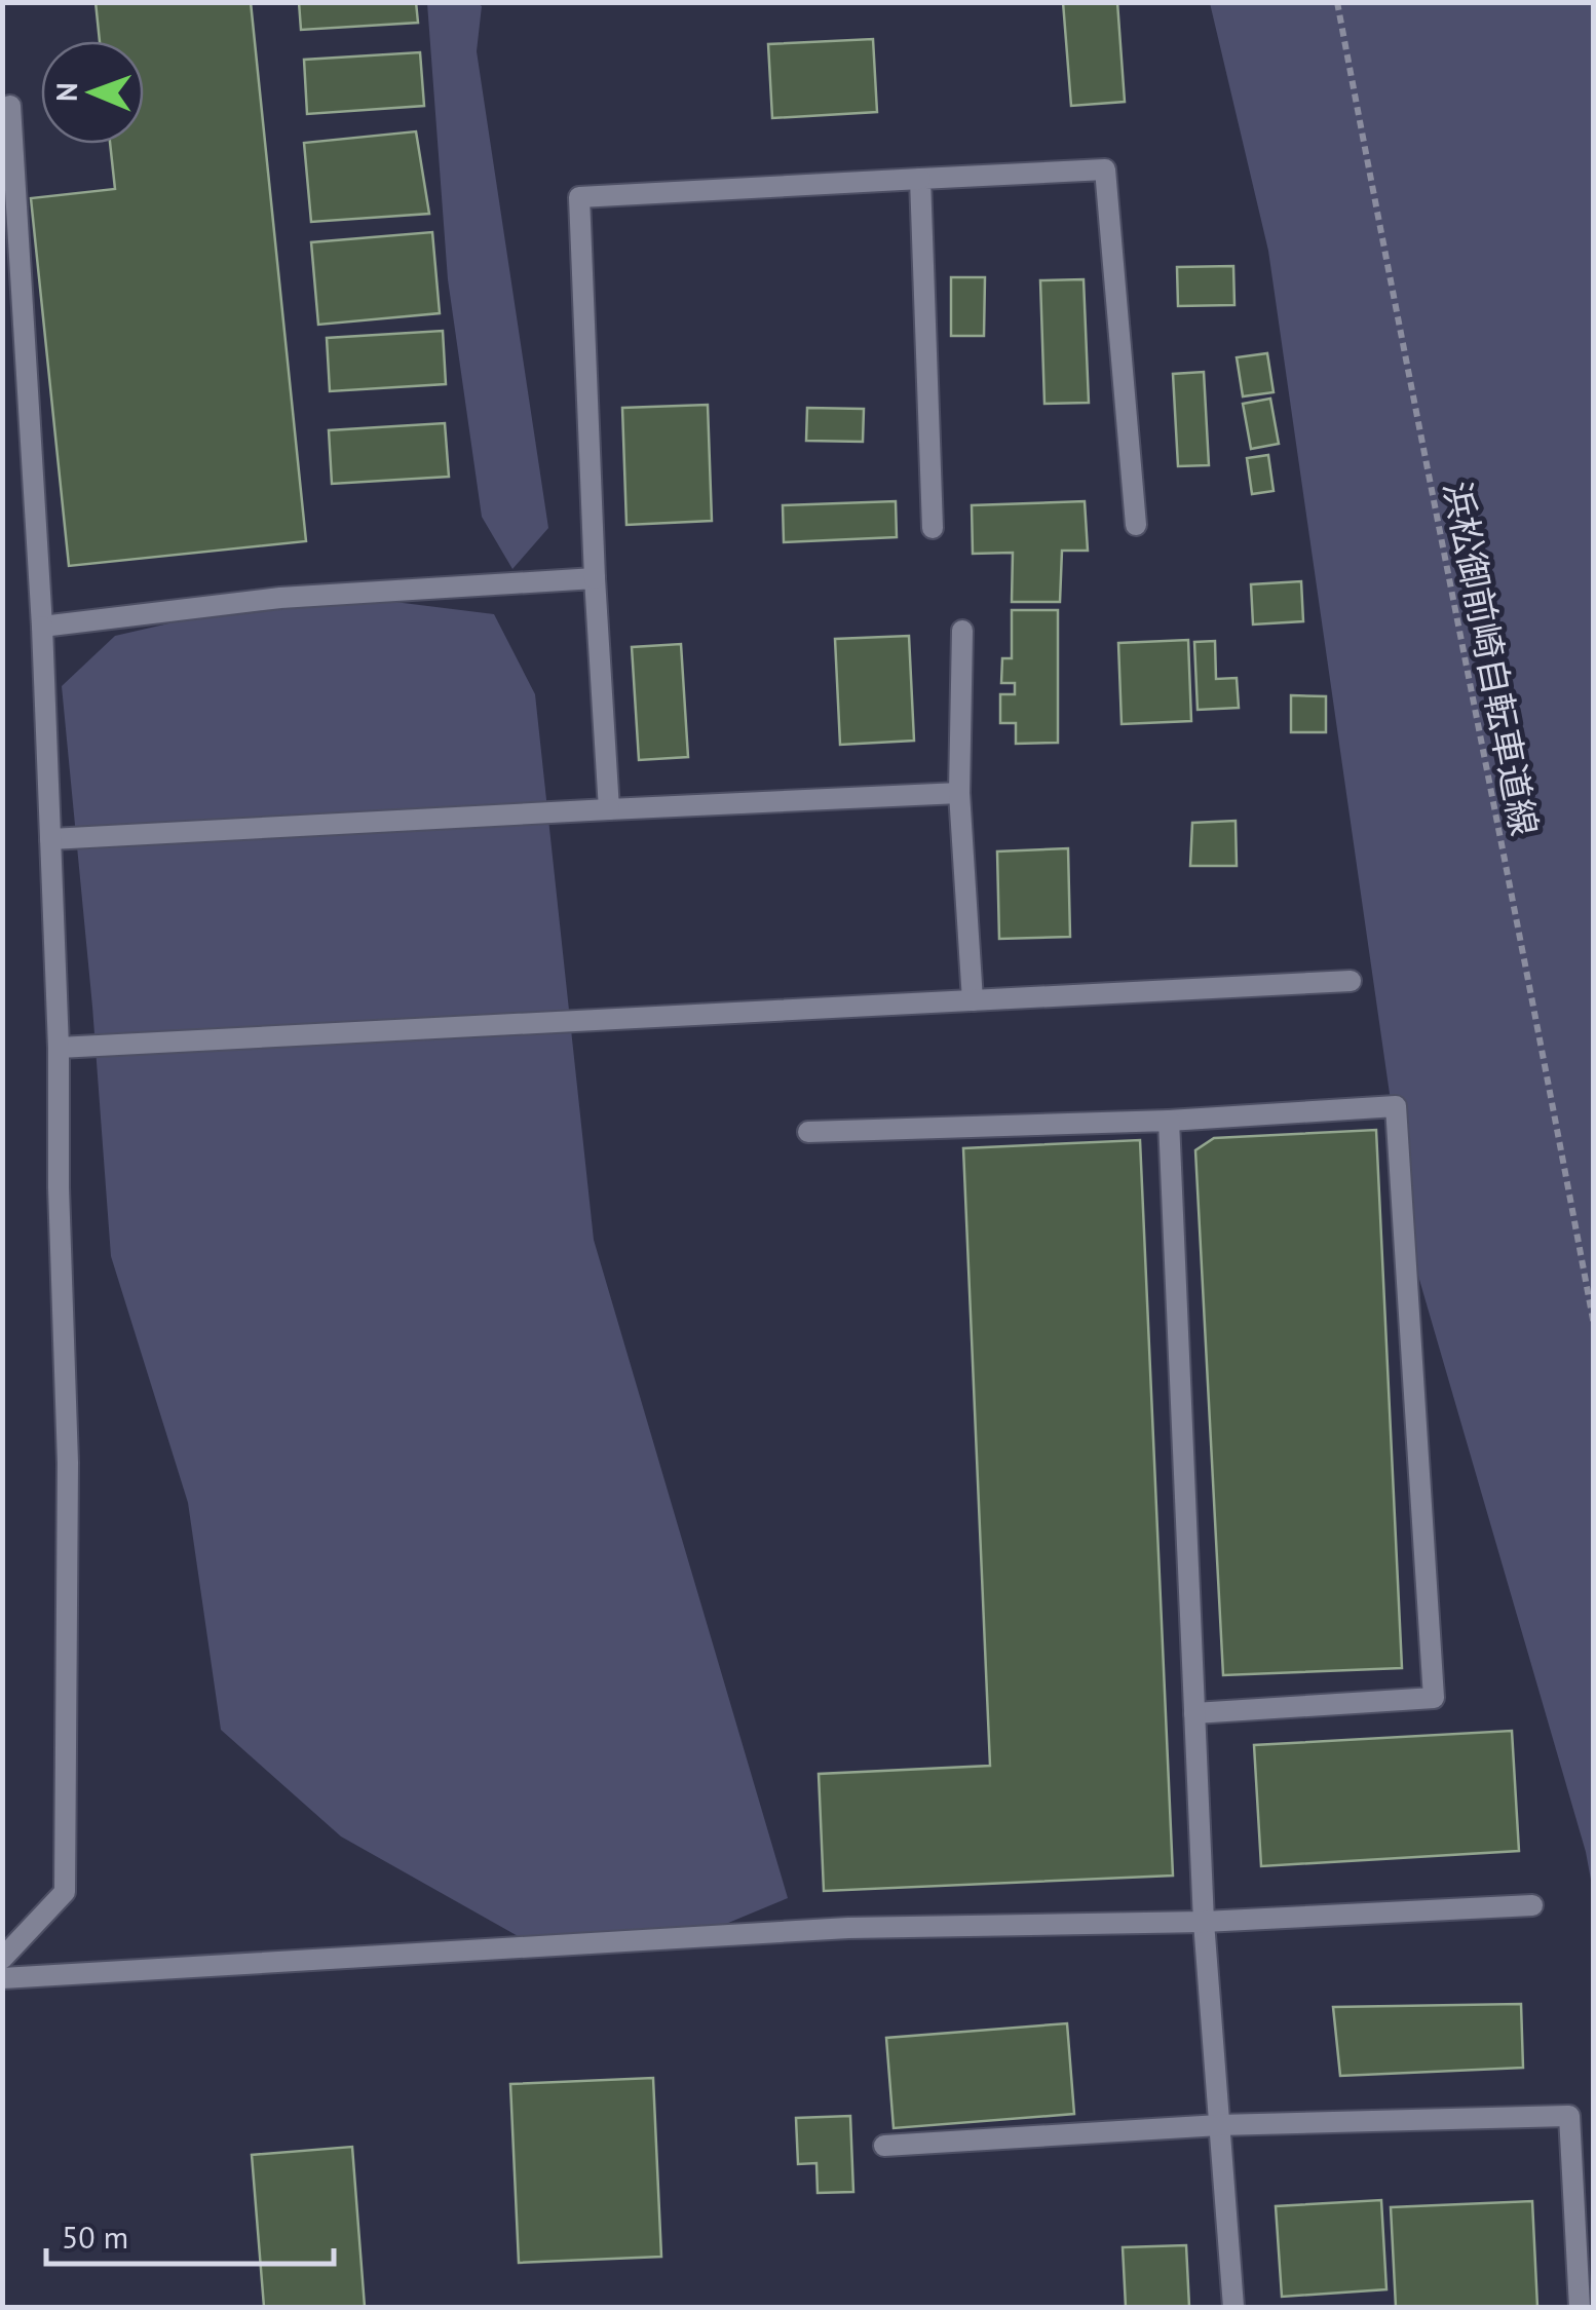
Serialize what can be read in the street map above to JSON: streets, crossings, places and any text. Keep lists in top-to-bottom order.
{
  "streets": {
    "path": ["浜松御前崎自転車道線"]
  },
  "scale_bar": "50 m",
  "north": "left"
}
